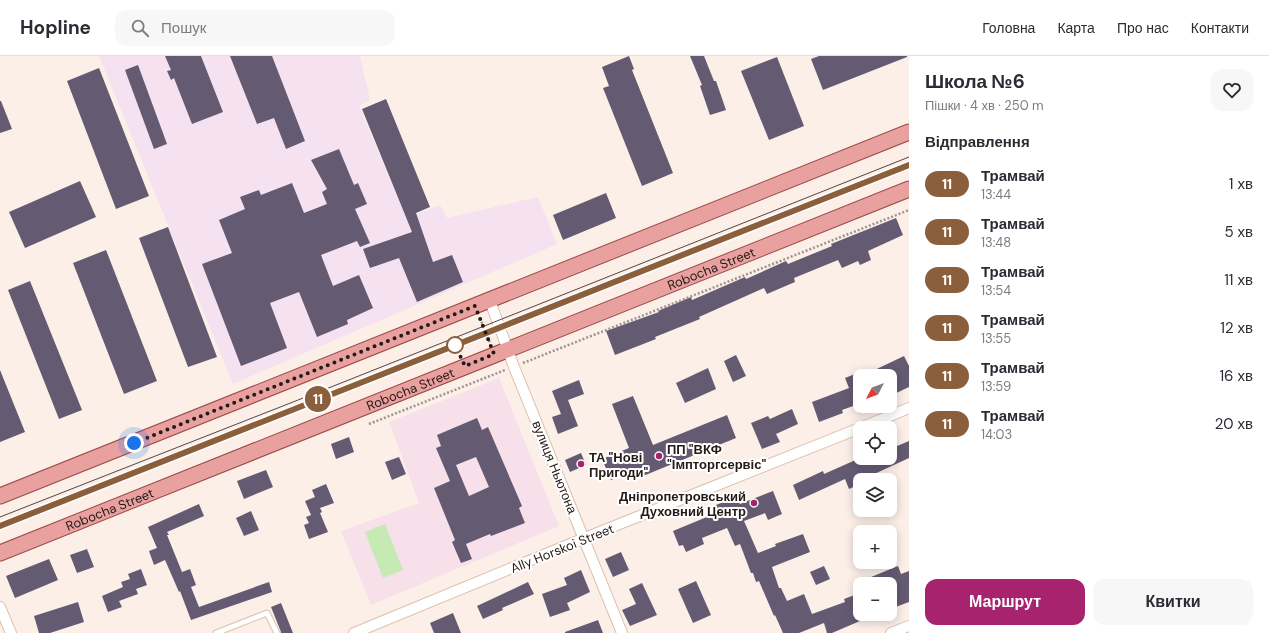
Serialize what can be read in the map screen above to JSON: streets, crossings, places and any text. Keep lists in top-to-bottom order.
{
  "streets": {
    "main road": ["Robocha Street"],
    "street": ["вулиця Ньютона", "Ally Horskoi Street"]
  },
  "crossings": [
    ["Robocha Street", "вулиця Ньютона"],
    ["вулиця Ньютона", "Ally Horskoi Street"]
  ],
  "places": ["ПП \"ВКФ \"Імпторгсервіс\"", "ТА \"Нові Пригоди\"", "Дніпропетровський Духовний Центр"],
  "lines": ["tram line 11"],
  "north": "bottom left",
  "page": {
    "header": "Hopline",
    "search": "Пошук",
    "nav": [
      "Головна",
      "Карта",
      "Про нас",
      "Контакти"
    ],
    "on_map": "11",
    "heading": [
      ["Школа №6", "Пішки · 4 хв · 250 m"],
      "Відправлення"
    ],
    "list": [
      {
        "mark": "11",
        "name": "Трамвай",
        "note": "13:44",
        "value": "1 хв"
      },
      {
        "mark": "11",
        "name": "Трамвай",
        "note": "13:48",
        "value": "5 хв"
      },
      {
        "mark": "11",
        "name": "Трамвай",
        "note": "13:54",
        "value": "11 хв"
      },
      {
        "mark": "11",
        "name": "Трамвай",
        "note": "13:55",
        "value": "12 хв"
      },
      {
        "mark": "11",
        "name": "Трамвай",
        "note": "13:59",
        "value": "16 хв"
      },
      {
        "mark": "11",
        "name": "Трамвай",
        "note": "14:03",
        "value": "20 хв"
      }
    ],
    "map_buttons": ["+", "−"],
    "buttons": ["Маршрут", "Квитки"]
  }
}
